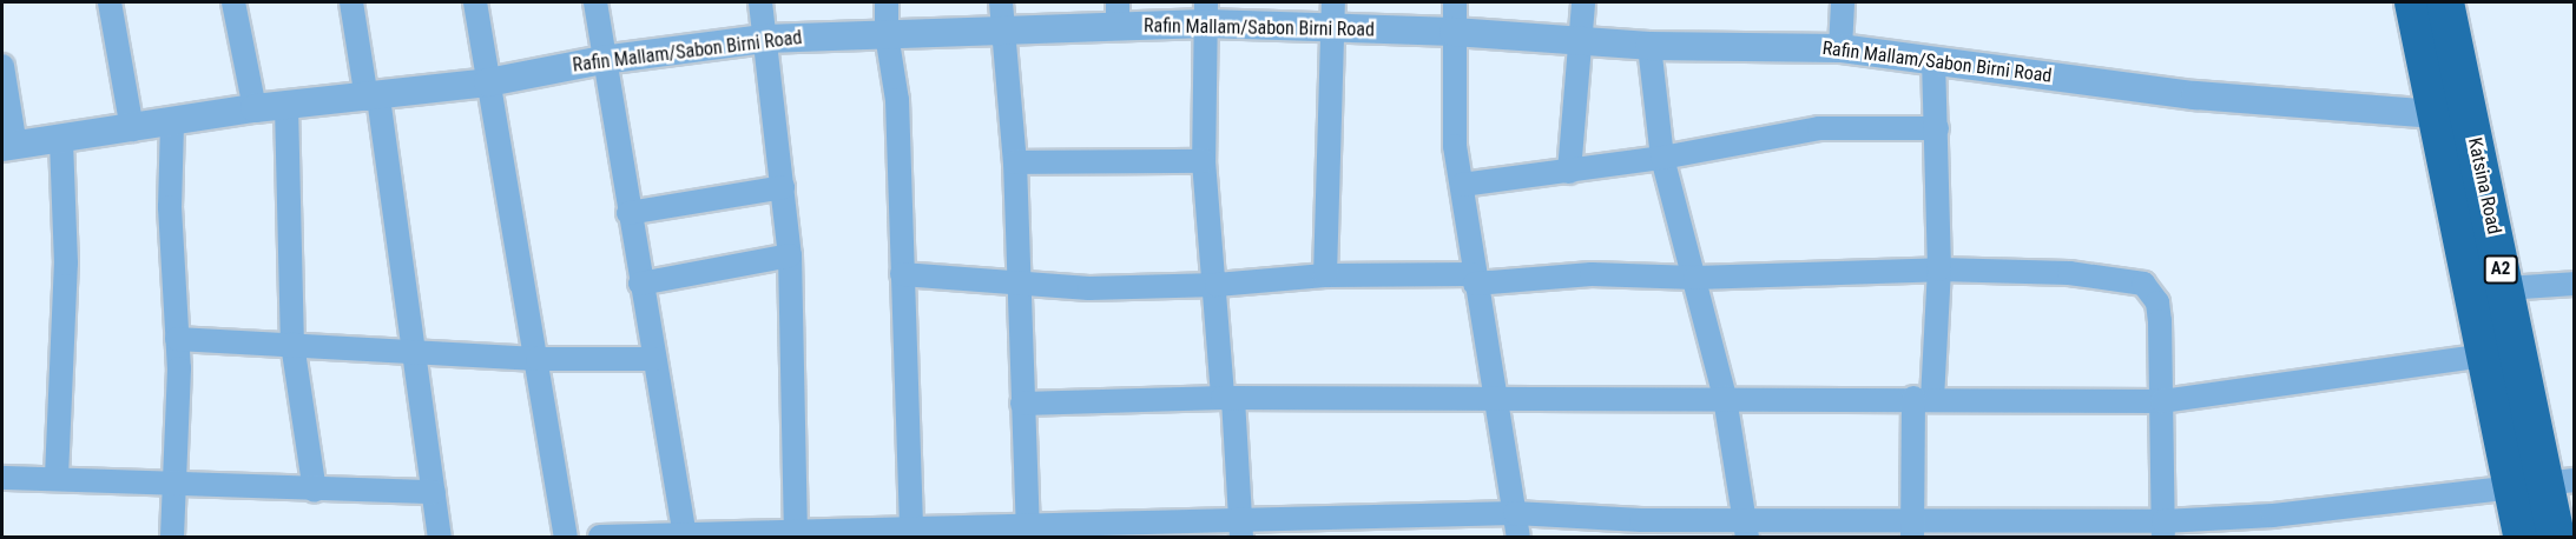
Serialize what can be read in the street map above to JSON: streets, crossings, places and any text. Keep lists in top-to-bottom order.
{
  "streets": {
    "highway": ["Katsina Road", "A2"],
    "street": ["Rafin Mallam/Sabon Birni Road"]
  },
  "crossings": [
    ["Rafin Mallam/Sabon Birni Road", "Katsina Road"]
  ]
}
